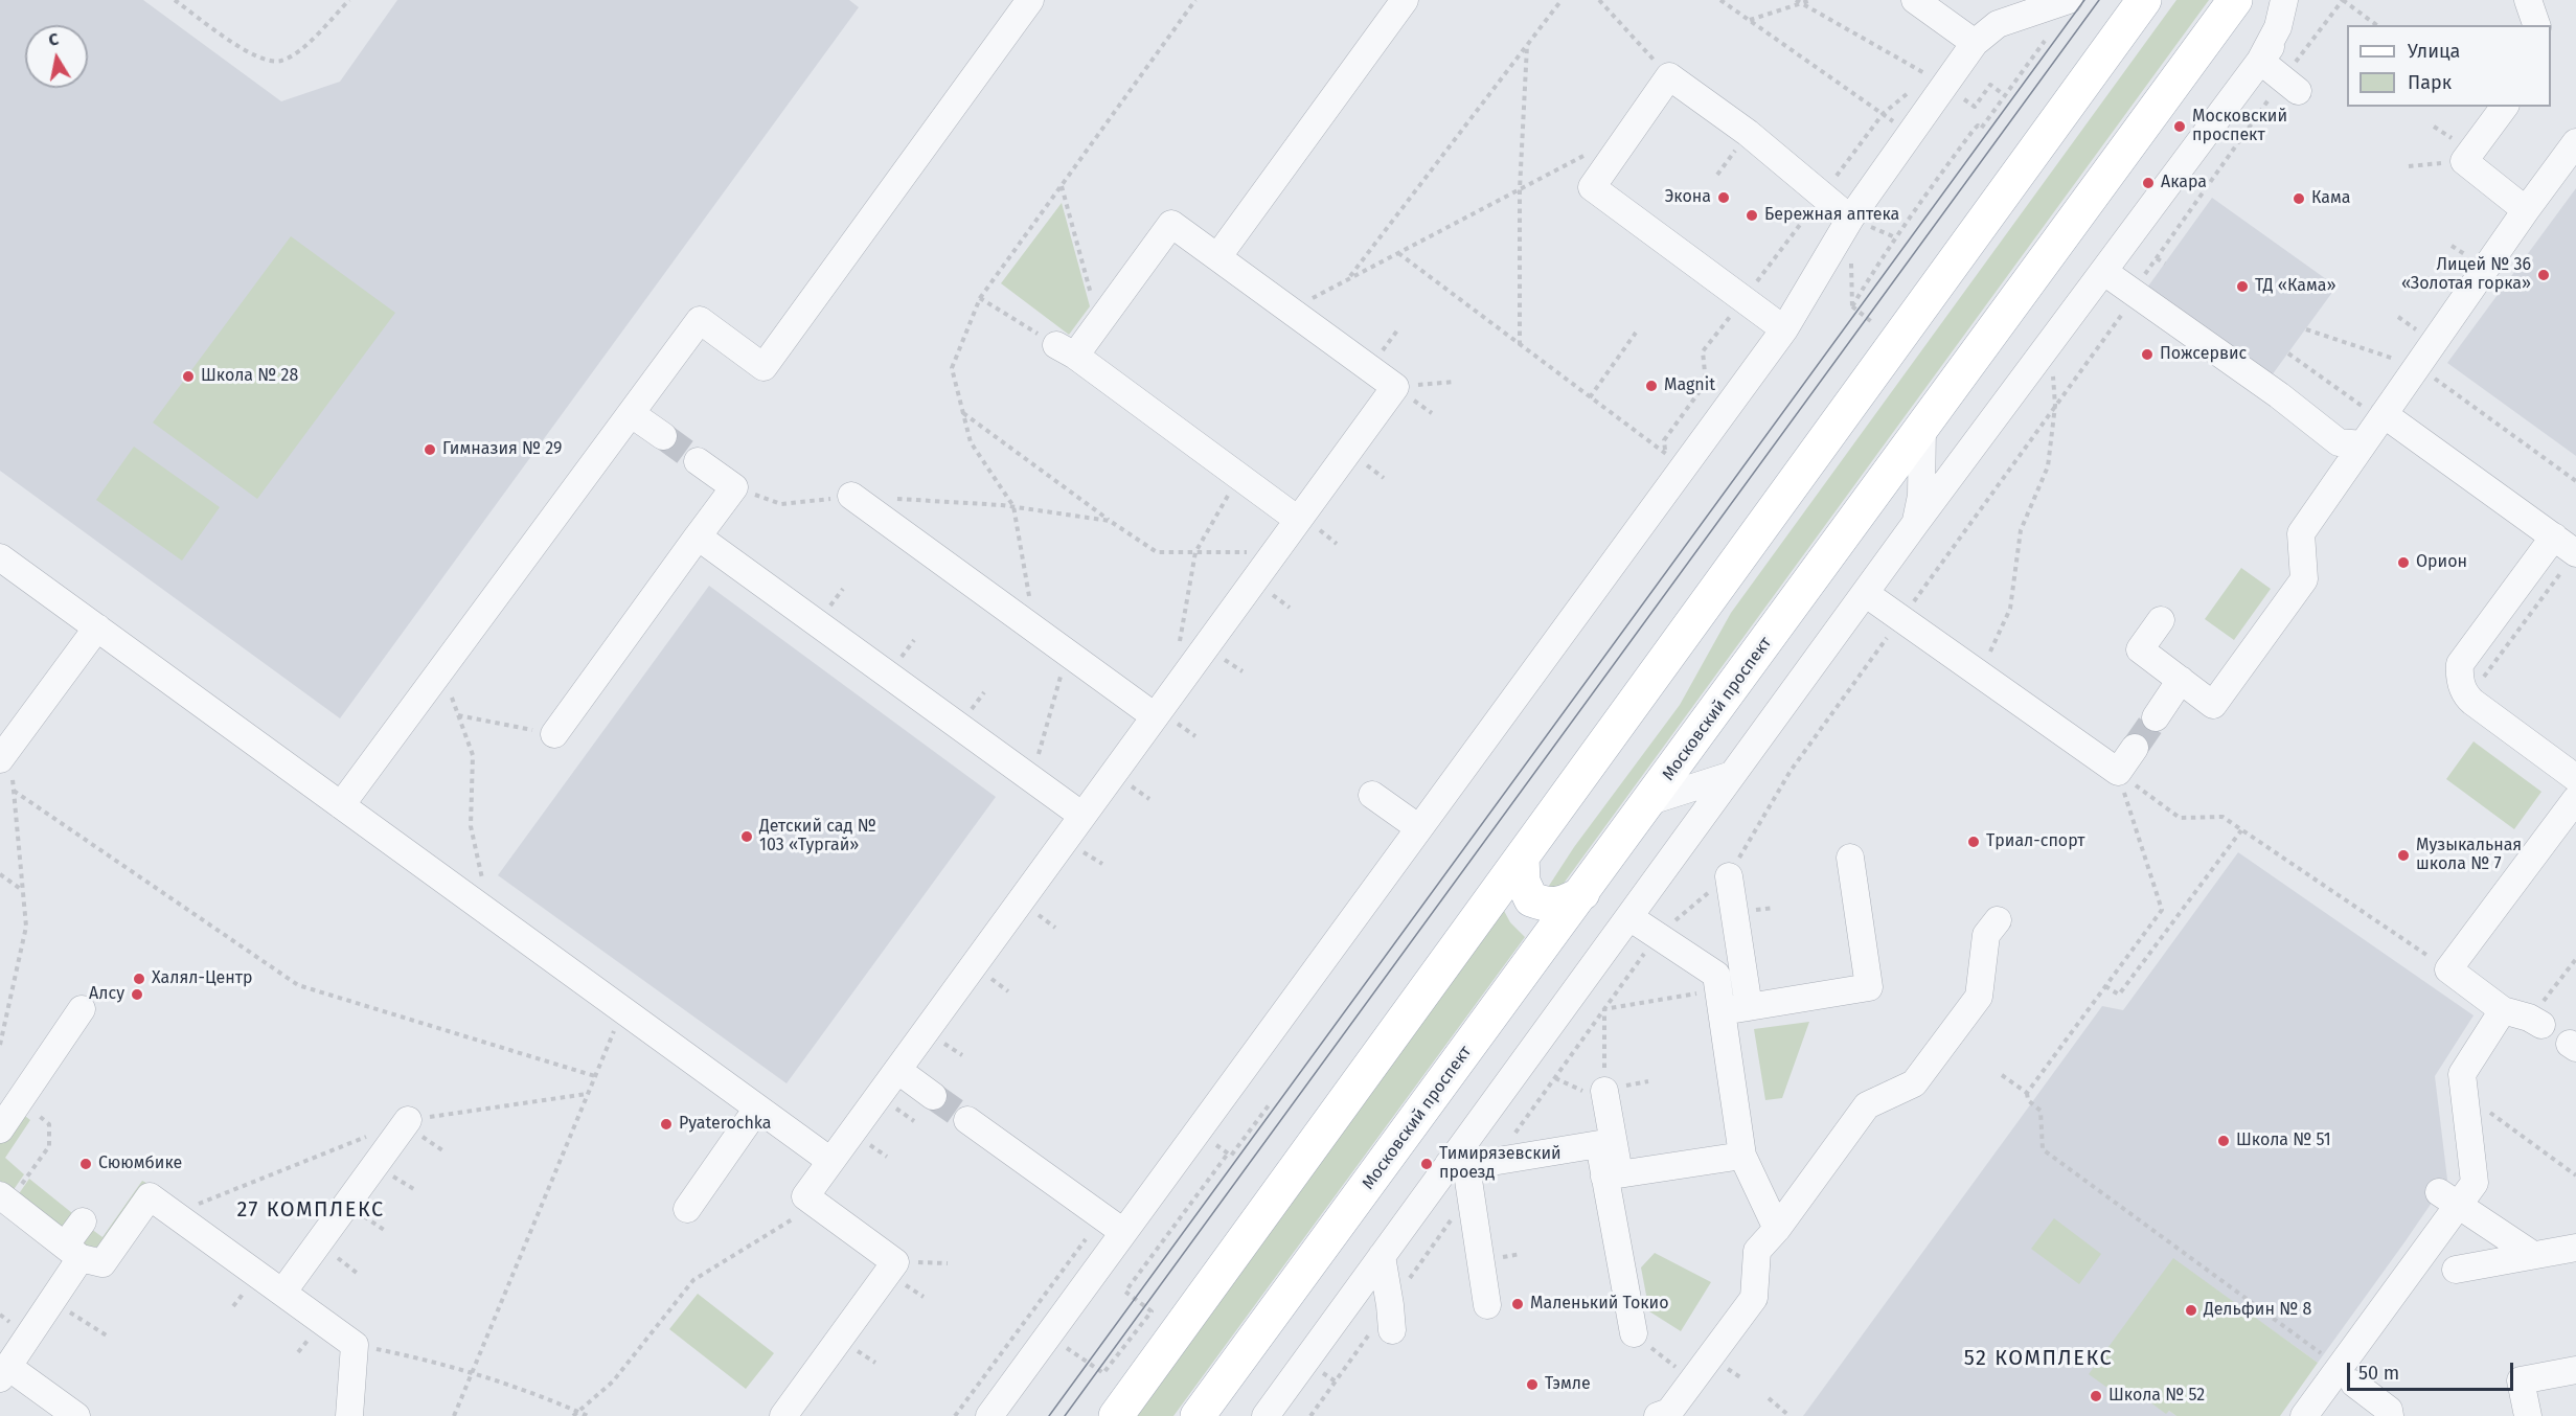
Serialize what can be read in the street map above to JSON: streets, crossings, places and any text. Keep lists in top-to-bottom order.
{
  "streets": {
    "main road": ["Московский проспект"]
  },
  "districts": ["27 КОМПЛЕКС", "52 КОМПЛЕКС"],
  "places": [
    "Московский проспект",
    "Акара",
    "Экона",
    "Кама",
    "Бережная аптека",
    "Лицей № 36 «Золотая горка»",
    "ТД «Кама»",
    "Пожсервис",
    "Школа № 28",
    "Magnit",
    "Гимназия № 29",
    "Орион",
    "Детский сад № 103 «Тургай»",
    "Триал-спорт",
    "Музыкальная школа № 7",
    "Халял-Центр",
    "Алсу",
    "Pyaterochka",
    "Школа № 51",
    "Сююмбике",
    "Тимирязевский проезд",
    "Маленький Токио",
    "Дельфин № 8",
    "Тэмле",
    "Школа № 52"
  ],
  "legend": ["Улица", "Парк"],
  "scale_bar": "50 m",
  "north": "top"
}
